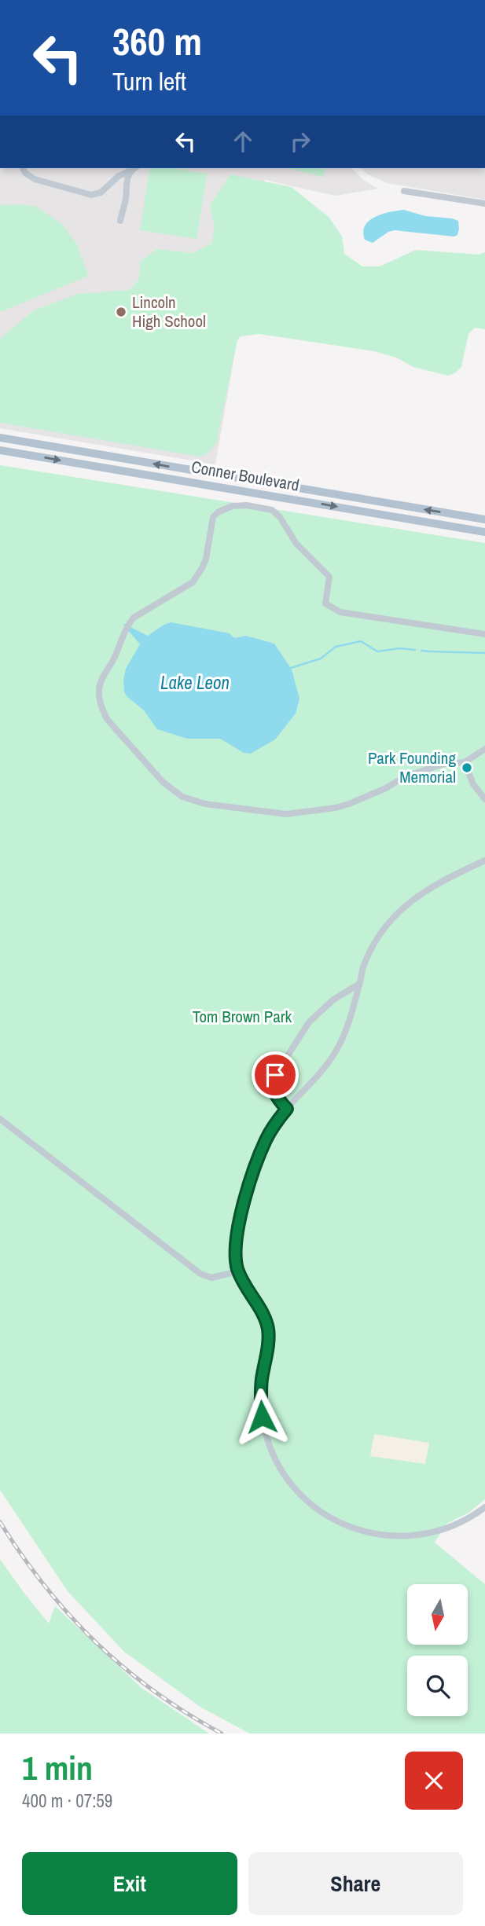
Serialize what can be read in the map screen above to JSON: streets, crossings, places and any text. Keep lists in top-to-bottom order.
{
  "streets": {
    "main road": ["Conner Boulevard"]
  },
  "water": ["Lake Leon"],
  "parks": ["Tom Brown Park"],
  "places": ["Lincoln High School", "Park Founding Memorial"],
  "north": "bottom",
  "page": {
    "turn": ["360 m", "Turn left"],
    "heading": ["1 min", "400 m · 07:59"],
    "buttons": ["Exit", "Share"]
  }
}
